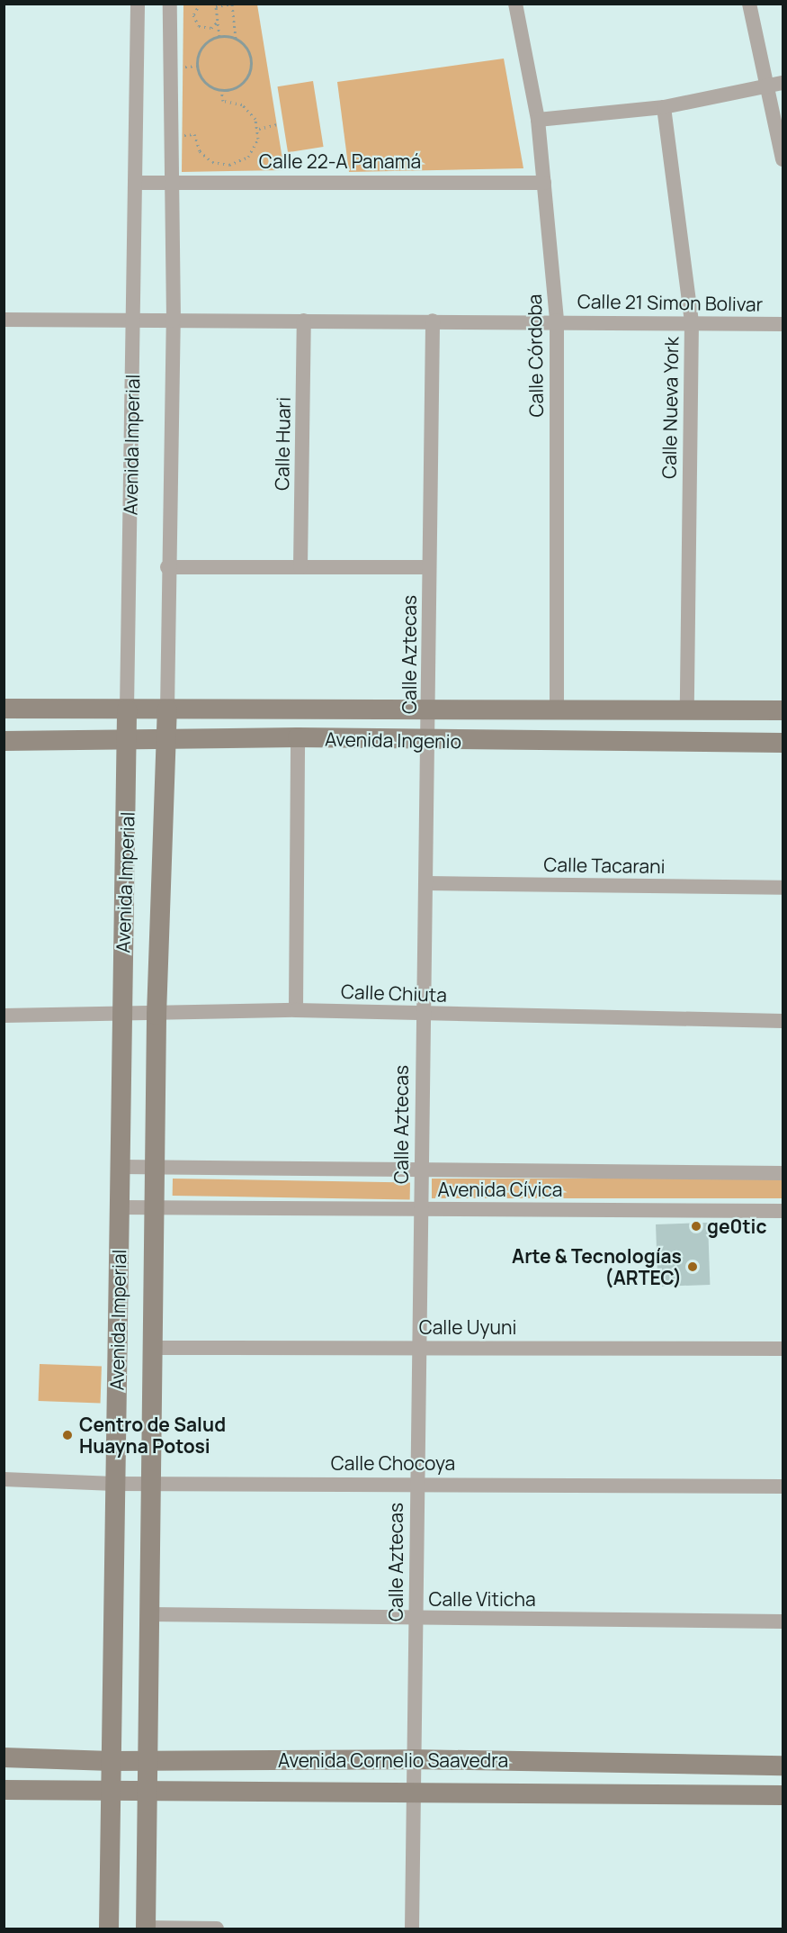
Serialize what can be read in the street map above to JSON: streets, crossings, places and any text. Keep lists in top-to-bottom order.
{
  "streets": {
    "street": [
      "Calle 22-A Panamá",
      "Calle 21 Simon Bolivar",
      "Calle Córdoba",
      "Calle Nueva York",
      "Calle Huari",
      "Avenida Imperial",
      "Calle Aztecas",
      "Avenida Ingenio",
      "Calle Tacarani",
      "Calle Chiuta",
      "Avenida Cívica",
      "Calle Uyuni",
      "Calle Chocoya",
      "Calle Viticha",
      "Avenida Cornelio Saavedra"
    ]
  },
  "crossings": [
    ["Calle 22-A Panamá", "Calle Córdoba"],
    ["Calle 22-A Panamá", "Avenida Imperial"],
    ["Calle 21 Simon Bolivar", "Calle Córdoba"],
    ["Calle 21 Simon Bolivar", "Calle Nueva York"],
    ["Calle 21 Simon Bolivar", "Calle Huari"],
    ["Calle 21 Simon Bolivar", "Avenida Imperial"],
    ["Calle 21 Simon Bolivar", "Calle Aztecas"],
    ["Calle Córdoba", "Avenida Ingenio"],
    ["Calle Nueva York", "Avenida Ingenio"],
    ["Avenida Imperial", "Avenida Ingenio"],
    ["Avenida Imperial", "Calle Chiuta"],
    ["Avenida Imperial", "Avenida Cívica"],
    ["Avenida Imperial", "Calle Uyuni"],
    ["Avenida Imperial", "Calle Chocoya"],
    ["Avenida Imperial", "Calle Viticha"],
    ["Avenida Imperial", "Avenida Cornelio Saavedra"],
    ["Calle Aztecas", "Avenida Ingenio"],
    ["Calle Aztecas", "Calle Tacarani"],
    ["Calle Aztecas", "Calle Chiuta"],
    ["Calle Aztecas", "Avenida Cívica"],
    ["Calle Aztecas", "Calle Uyuni"],
    ["Calle Aztecas", "Calle Chocoya"],
    ["Calle Aztecas", "Calle Viticha"],
    ["Calle Aztecas", "Avenida Cornelio Saavedra"]
  ],
  "places": ["ge0tic", "Arte & Tecnologías (ARTEC)", "Centro de Salud Huayna Potosi"]
}
